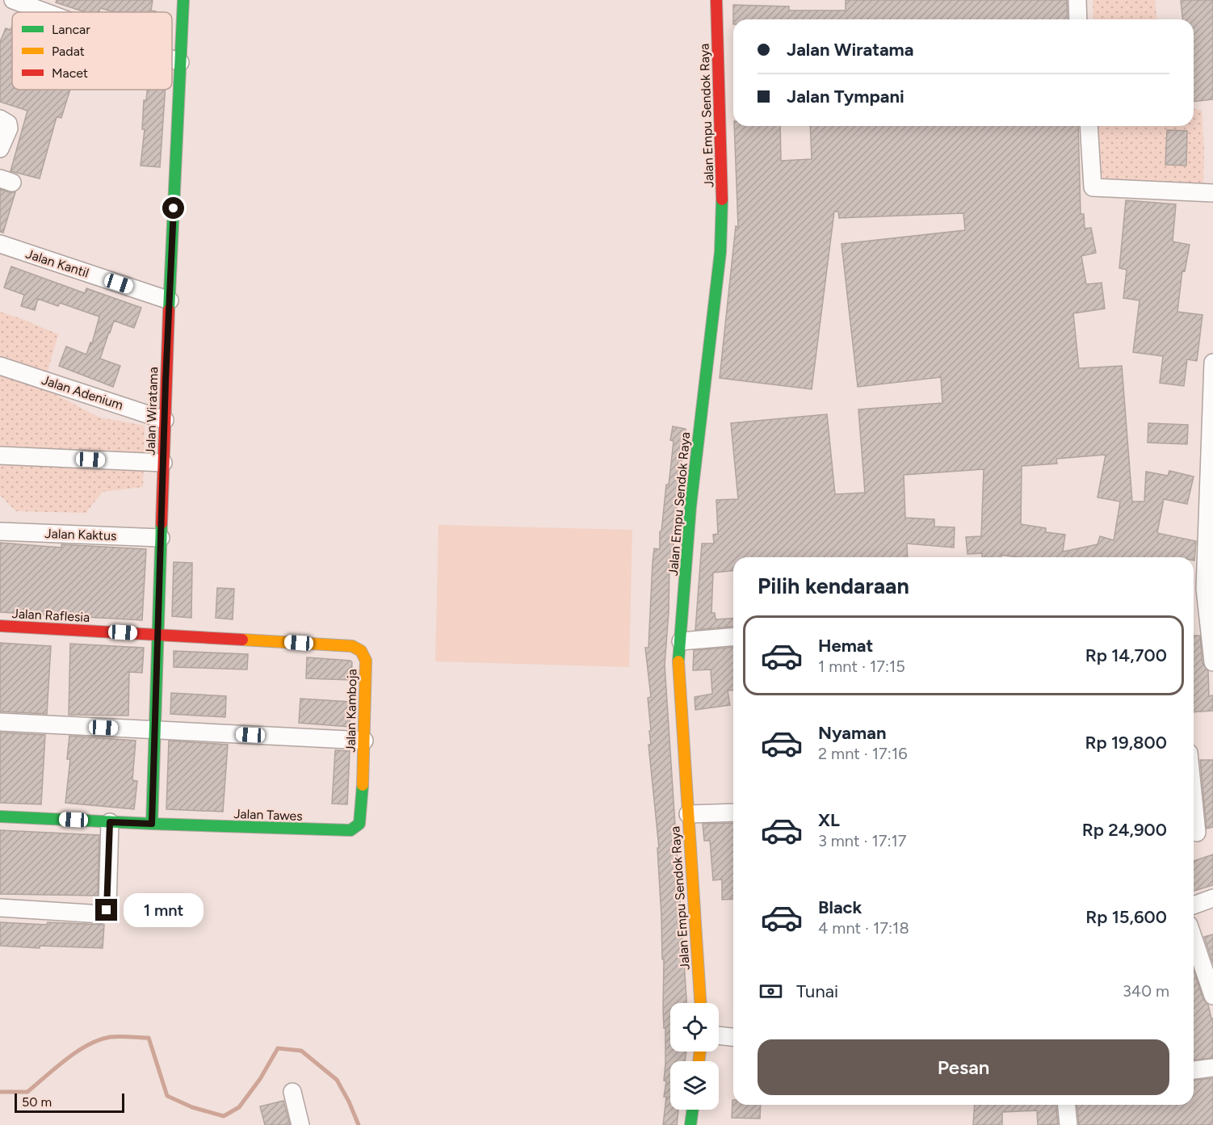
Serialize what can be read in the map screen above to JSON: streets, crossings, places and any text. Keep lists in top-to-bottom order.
{
  "streets": {
    "street": [
      "Jalan Empu Sendok Raya",
      "Jalan Kantil",
      "Jalan Adenium",
      "Jalan Wiratama",
      "Jalan Kaktus",
      "Jalan Raflesia",
      "Jalan Kamboja",
      "Jalan Tawes"
    ]
  },
  "crossings": [
    ["Jalan Kantil", "Jalan Wiratama"],
    ["Jalan Adenium", "Jalan Wiratama"],
    ["Jalan Wiratama", "Jalan Kaktus"],
    ["Jalan Wiratama", "Jalan Raflesia"],
    ["Jalan Wiratama", "Jalan Kamboja"],
    ["Jalan Wiratama", "Jalan Tawes"],
    ["Jalan Raflesia", "Jalan Kamboja"],
    ["Jalan Kamboja", "Jalan Tawes"]
  ],
  "legend": ["Lancar", "Padat", "Macet"],
  "scale_bar": "50 m",
  "page": {
    "banner": ["Jalan Wiratama", "Jalan Tympani"],
    "heading": "Pilih kendaraan",
    "list": [
      {
        "name": "Hemat",
        "note": "1 mnt · 17:15",
        "value": "Rp 14,700"
      },
      {
        "name": "Nyaman",
        "note": "2 mnt · 17:16",
        "value": "Rp 19,800"
      },
      {
        "name": "XL",
        "note": "3 mnt · 17:17",
        "value": "Rp 24,900"
      },
      {
        "name": "Black",
        "note": "4 mnt · 17:18",
        "value": "Rp 15,600"
      }
    ],
    "bubble": "1 mnt",
    "pay": ["Tunai", "340 m"],
    "buttons": "Pesan",
    "scale": "50 m"
  }
}
